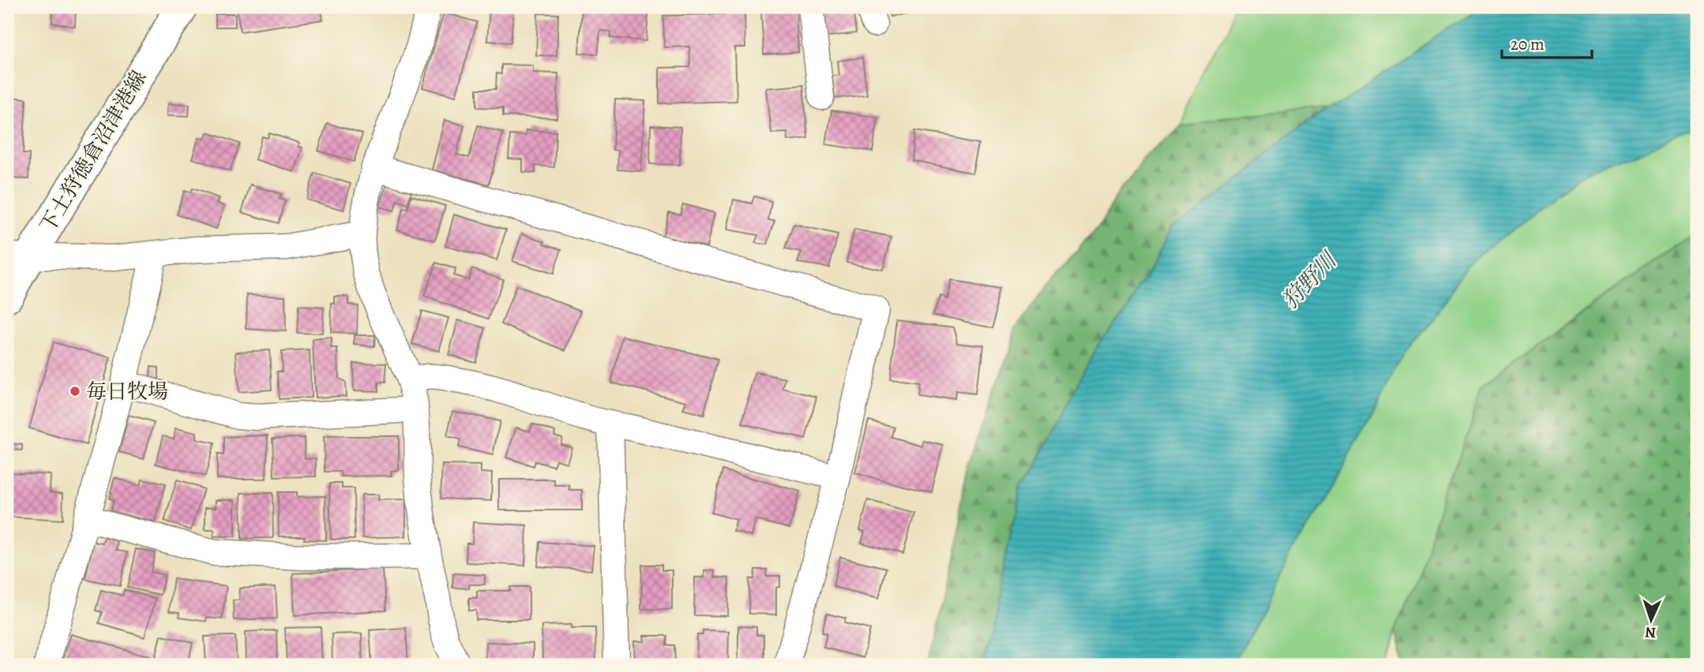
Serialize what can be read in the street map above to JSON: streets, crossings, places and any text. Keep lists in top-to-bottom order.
{
  "streets": {
    "main road": ["下土狩徳倉沼津港線"]
  },
  "water": ["狩野川"],
  "places": ["毎日牧場"],
  "scale_bar": "20 m",
  "north": "bottom"
}
